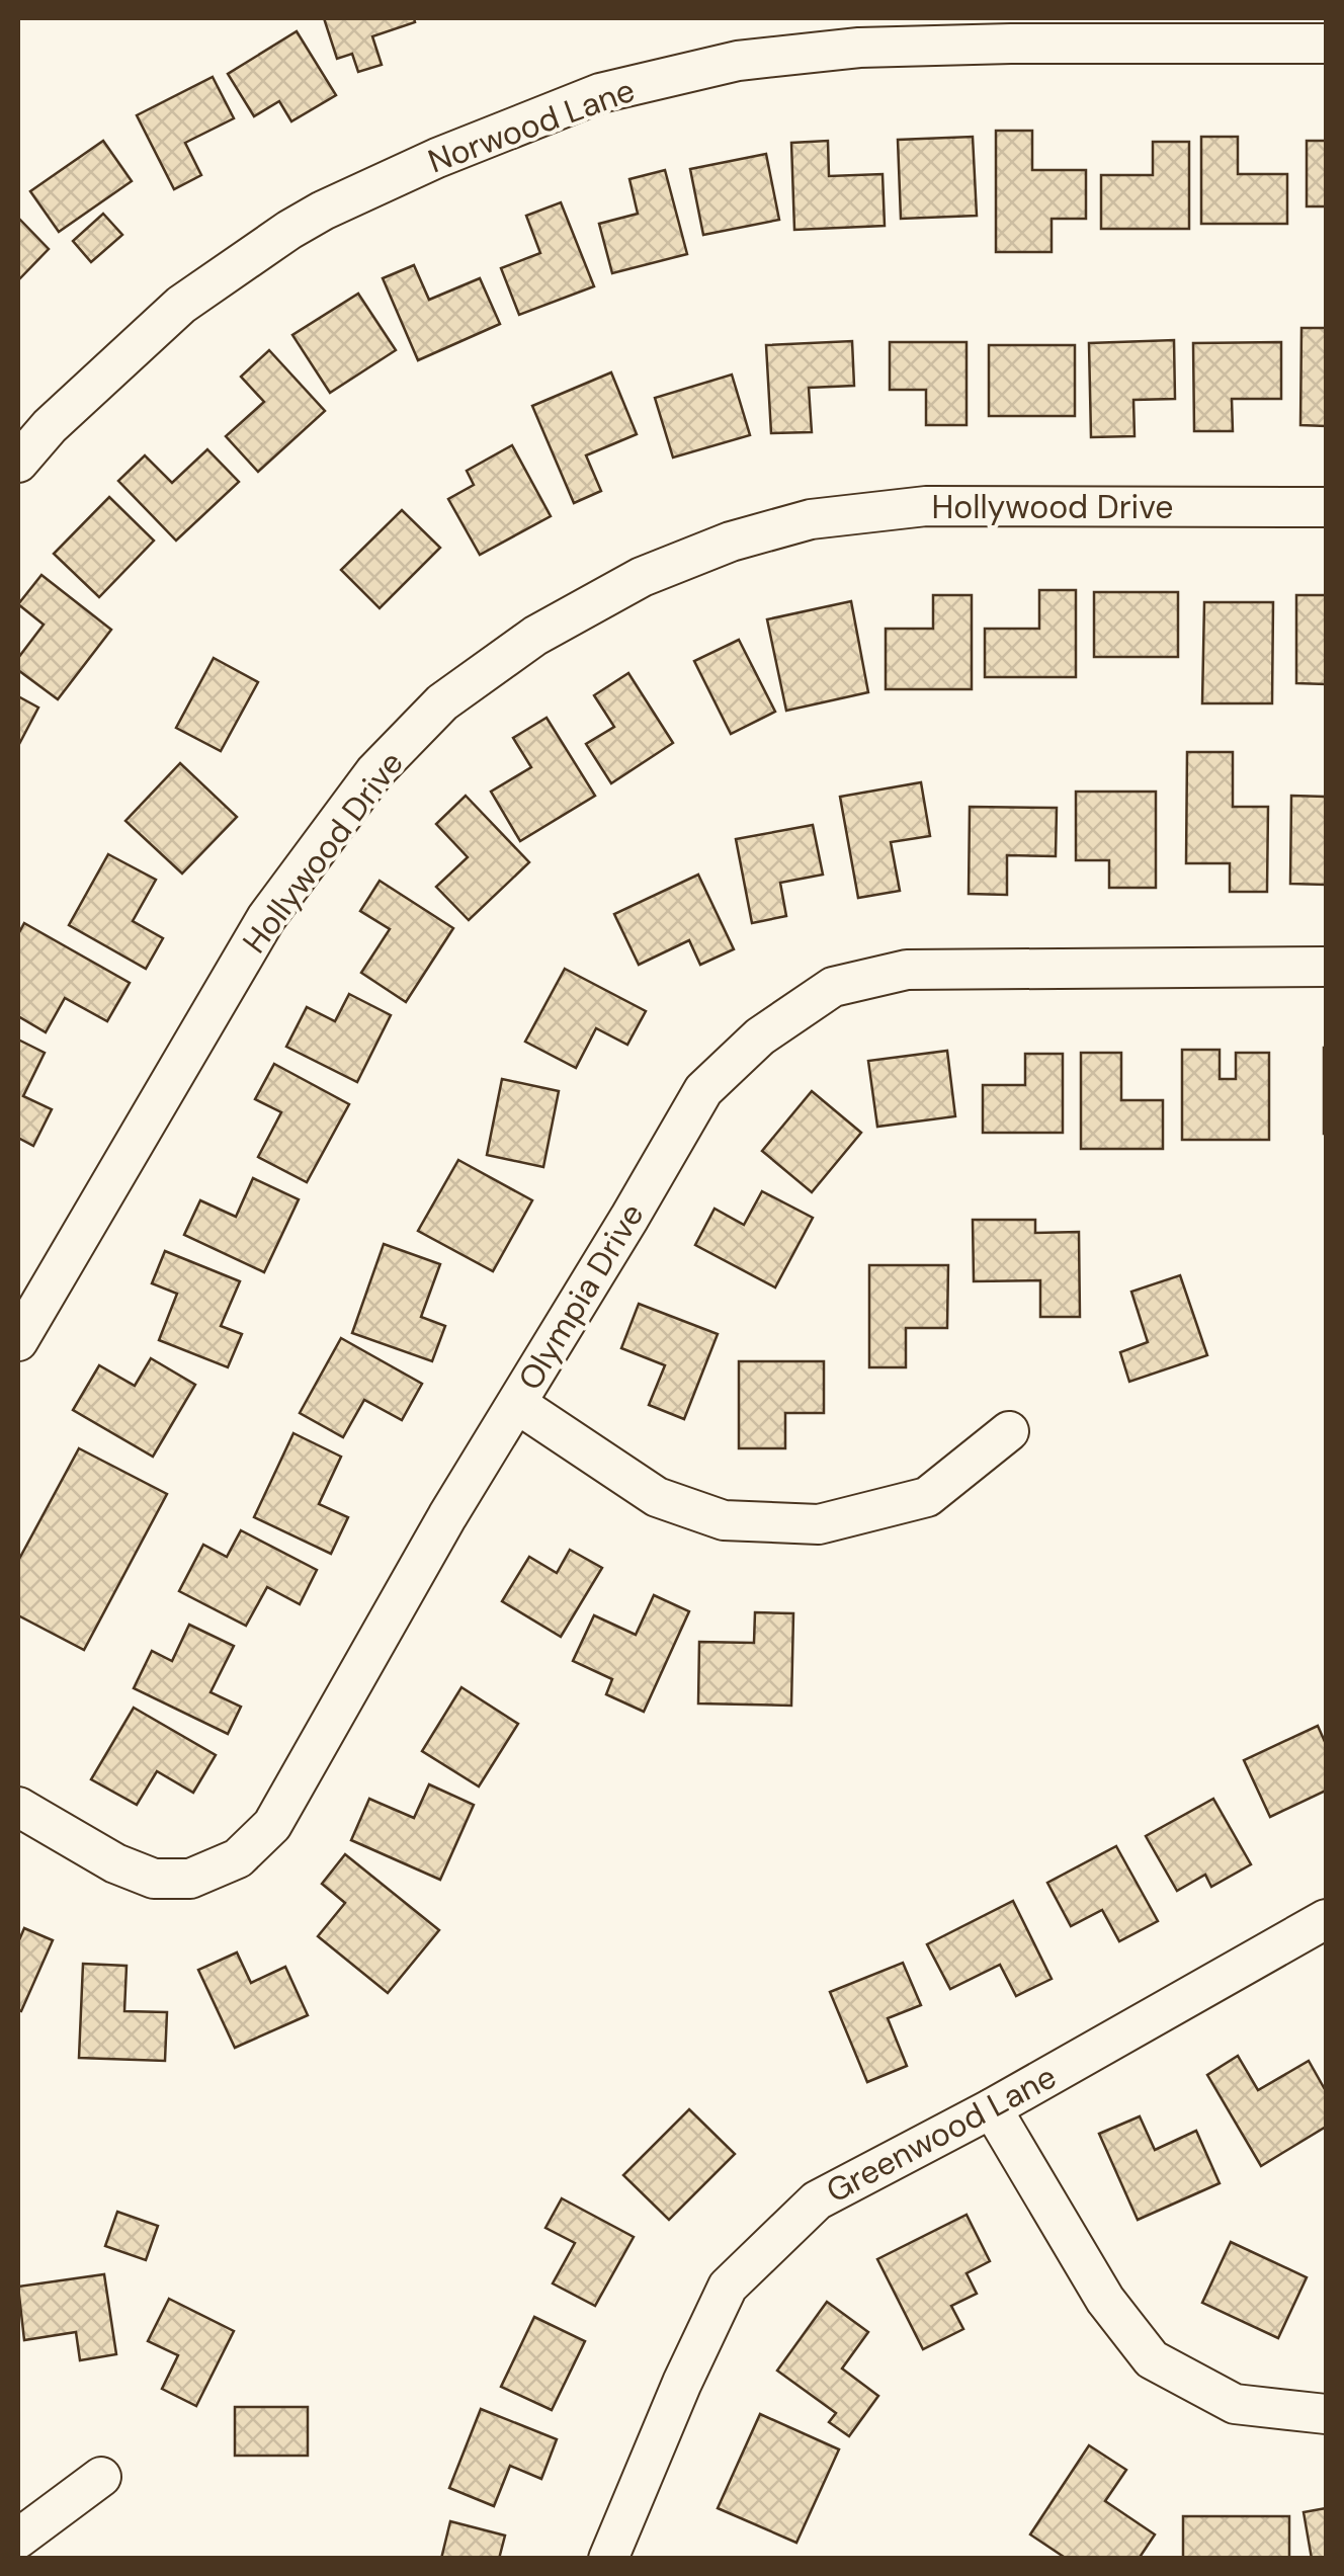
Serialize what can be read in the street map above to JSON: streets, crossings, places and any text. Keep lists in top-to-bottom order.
{
  "streets": {
    "street": [
      "Norwood Lane",
      "Hollywood Drive",
      "Olympia Drive",
      "Greenwood Lane"
    ]
  }
}
